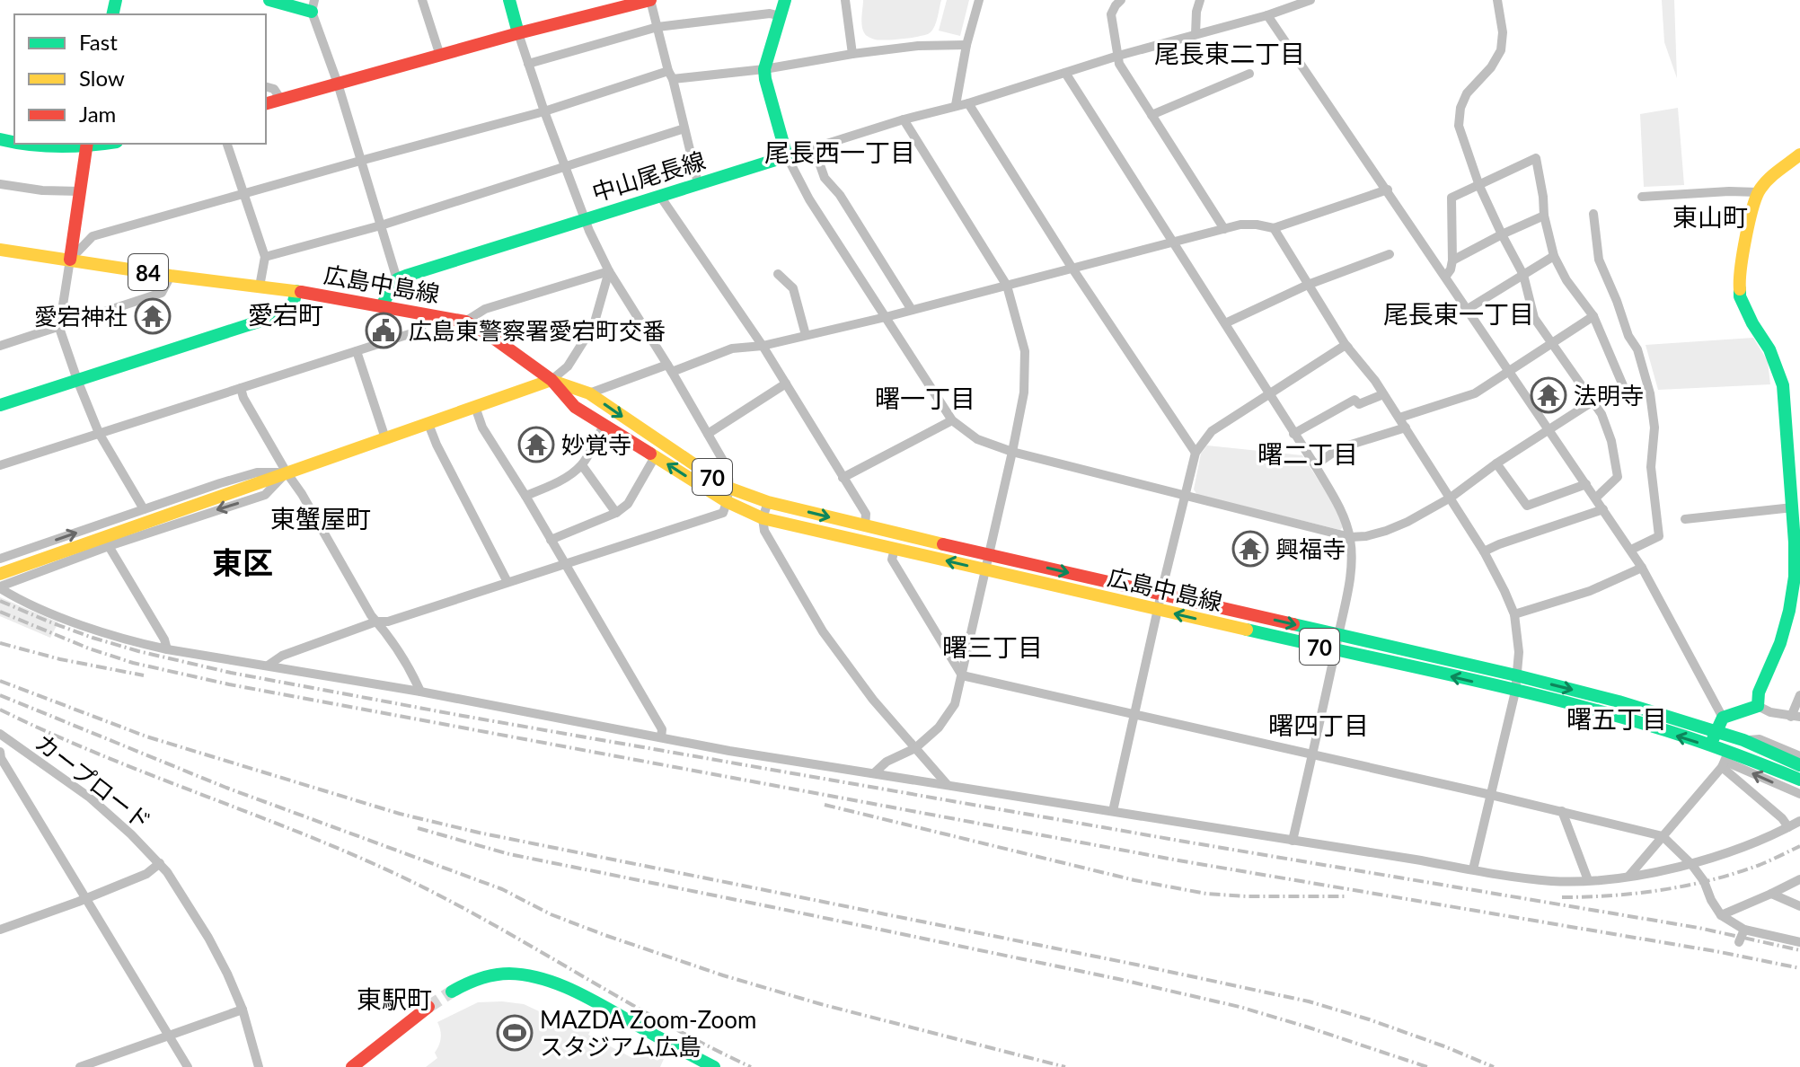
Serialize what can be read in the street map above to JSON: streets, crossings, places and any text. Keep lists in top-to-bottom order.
{
  "streets": {
    "main road": [
      "中山尾長線",
      "84",
      "広島中島線",
      "70"
    ],
    "street": ["カープロード"]
  },
  "crossings": [
    ["84", "広島中島線"]
  ],
  "districts": [
    "尾長東二丁目",
    "尾長西一丁目",
    "東山町",
    "尾長東一丁目",
    "愛宕町",
    "曙一丁目",
    "曙二丁目",
    "東蟹屋町",
    "東区",
    "曙三丁目",
    "曙五丁目",
    "曙四丁目",
    "東駅町"
  ],
  "places": {
    "temple": [
      "愛宕神社",
      "法明寺",
      "妙覚寺",
      "興福寺"
    ],
    "public building": ["広島東警察署愛宕町交番"],
    "sports": ["MAZDA Zoom-Zoom スタジアム広島"]
  },
  "legend": ["Fast", "Slow", "Jam"]
}
